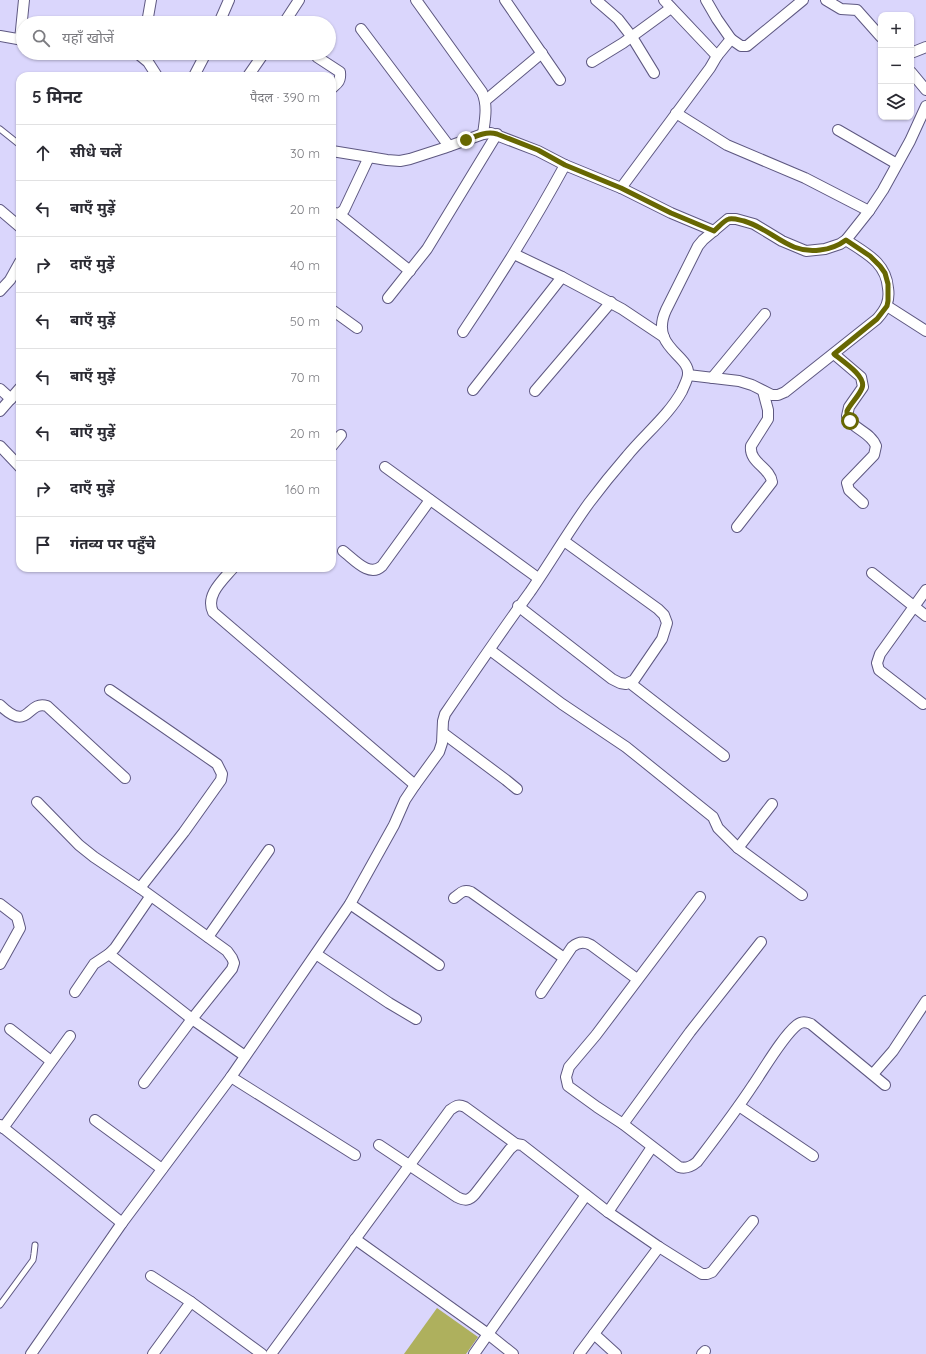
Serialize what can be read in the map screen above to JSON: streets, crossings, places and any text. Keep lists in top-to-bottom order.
{
  "page": {
    "map_buttons": ["+", "−"],
    "search": "यहाँ खोजें",
    "heading": ["5 मिनट", "पैदल · 390 m"],
    "list": [
      ["सीधे चलें", "30 m"],
      ["बाएँ मुड़ें", "20 m"],
      ["दाएँ मुड़ें", "40 m"],
      ["बाएँ मुड़ें", "50 m"],
      ["बाएँ मुड़ें", "70 m"],
      ["बाएँ मुड़ें", "20 m"],
      ["दाएँ मुड़ें", "160 m"],
      "गंतव्य पर पहुँचे"
    ]
  }
}
